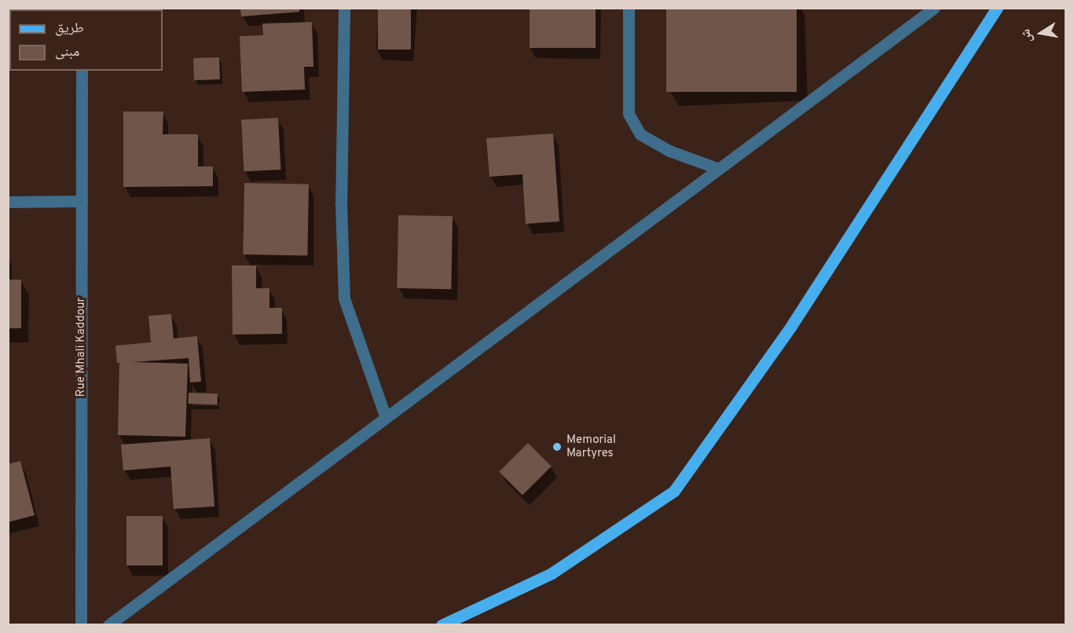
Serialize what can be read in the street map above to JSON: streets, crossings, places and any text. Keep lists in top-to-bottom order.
{
  "streets": {
    "street": ["Rue Mhali Kaddour"]
  },
  "places": ["Memorial Martyres"],
  "legend": ["طريق", "مبنى"],
  "north": "left"
}
